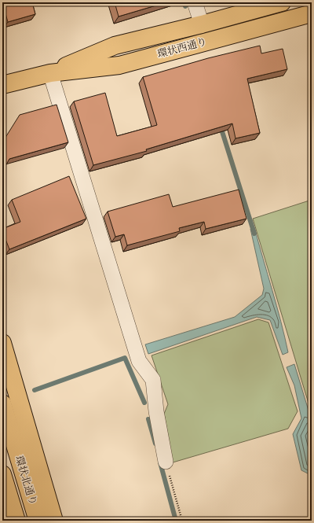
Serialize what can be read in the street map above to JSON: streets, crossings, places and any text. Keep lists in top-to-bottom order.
{
  "streets": {
    "highway": ["環状西通り", "環状北通り"]
  }
}
